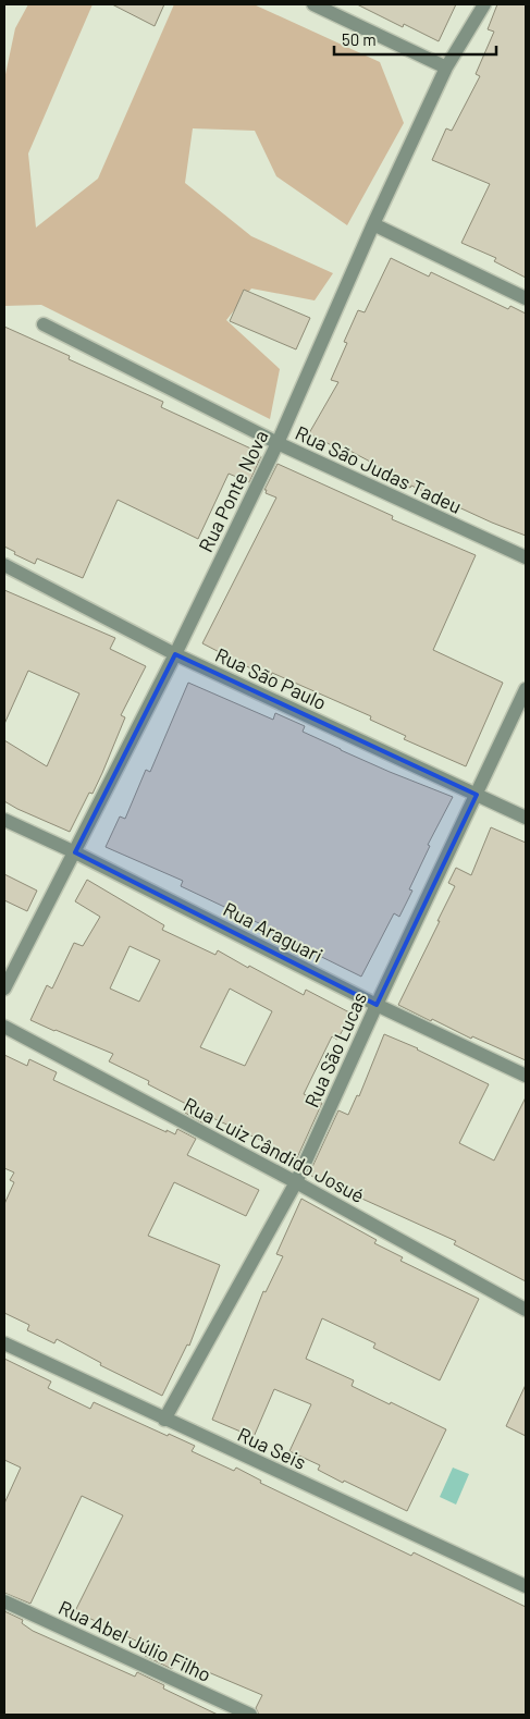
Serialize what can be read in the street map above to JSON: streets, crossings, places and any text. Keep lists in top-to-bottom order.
{
  "streets": {
    "street": [
      "Rua São Judas Tadeu",
      "Rua Ponte Nova",
      "Rua São Paulo",
      "Rua Araguari",
      "Rua São Lucas",
      "Rua Luiz Cândido Josué",
      "Rua Seis",
      "Rua Abel Júlio Filho"
    ]
  },
  "crossings": [
    ["Rua São Judas Tadeu", "Rua Ponte Nova"],
    ["Rua Ponte Nova", "Rua São Paulo"],
    ["Rua Ponte Nova", "Rua Araguari"],
    ["Rua São Paulo", "Rua São Lucas"],
    ["Rua Araguari", "Rua São Lucas"],
    ["Rua São Lucas", "Rua Luiz Cândido Josué"],
    ["Rua São Lucas", "Rua Seis"]
  ],
  "scale_bar": "50 m"
}
